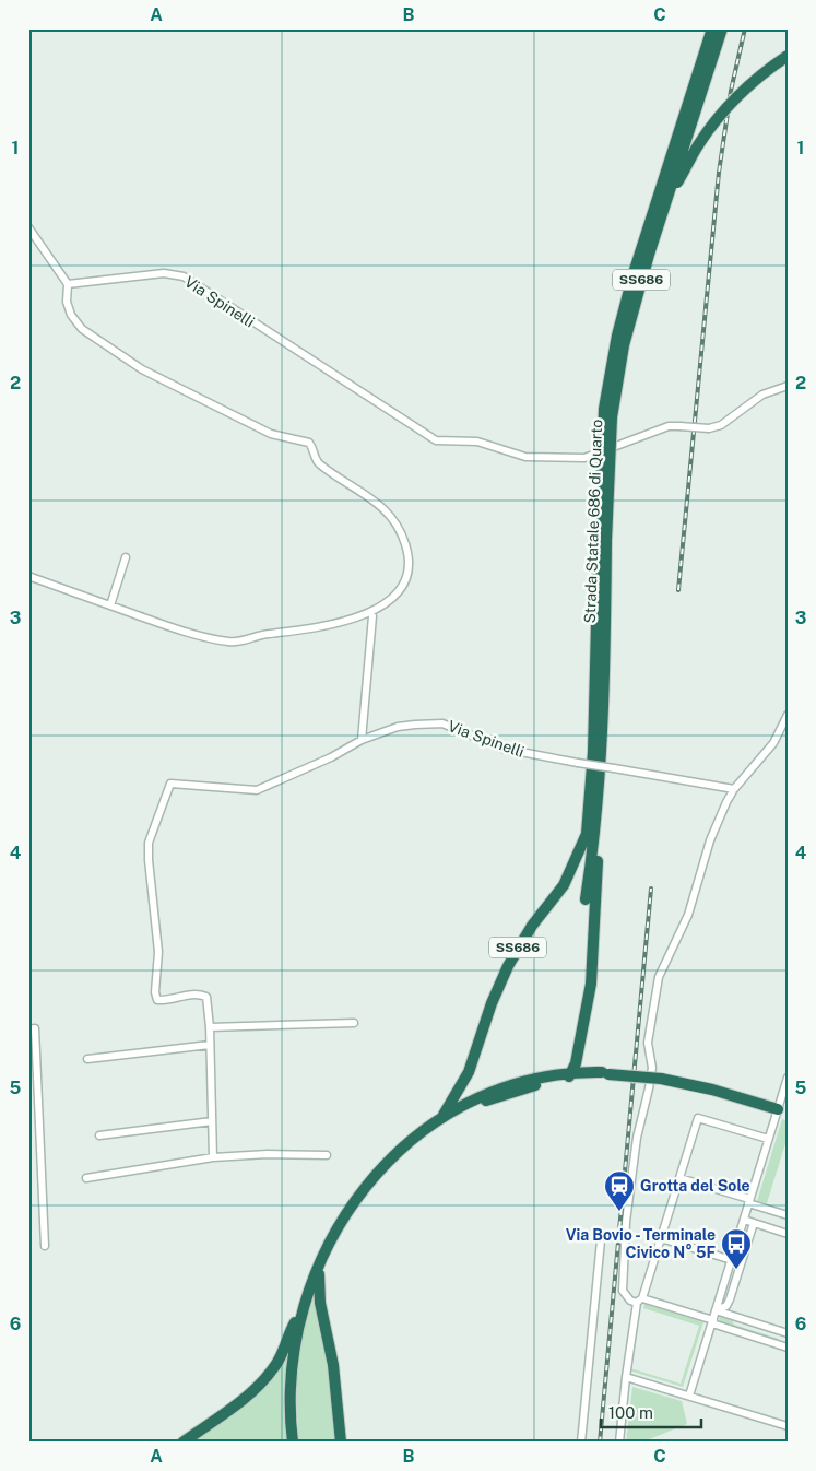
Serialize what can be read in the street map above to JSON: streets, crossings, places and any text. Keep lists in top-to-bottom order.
{
  "streets": {
    "highway": ["SS686", "Strada Statale 686 di Quarto"],
    "street": ["Via Spinelli"]
  },
  "crossings": [
    ["SS686", "Strada Statale 686 di Quarto"]
  ],
  "places": {
    "station": ["Grotta del Sole"],
    "bus stop": ["Via Bovio - Terminale Civico N° 5F"]
  },
  "scale_bar": "100 m",
  "grid": {
    "columns": ["A", "B", "C"],
    "rows": [
      "1",
      "2",
      "3",
      "4",
      "5",
      "6"
    ]
  }
}
